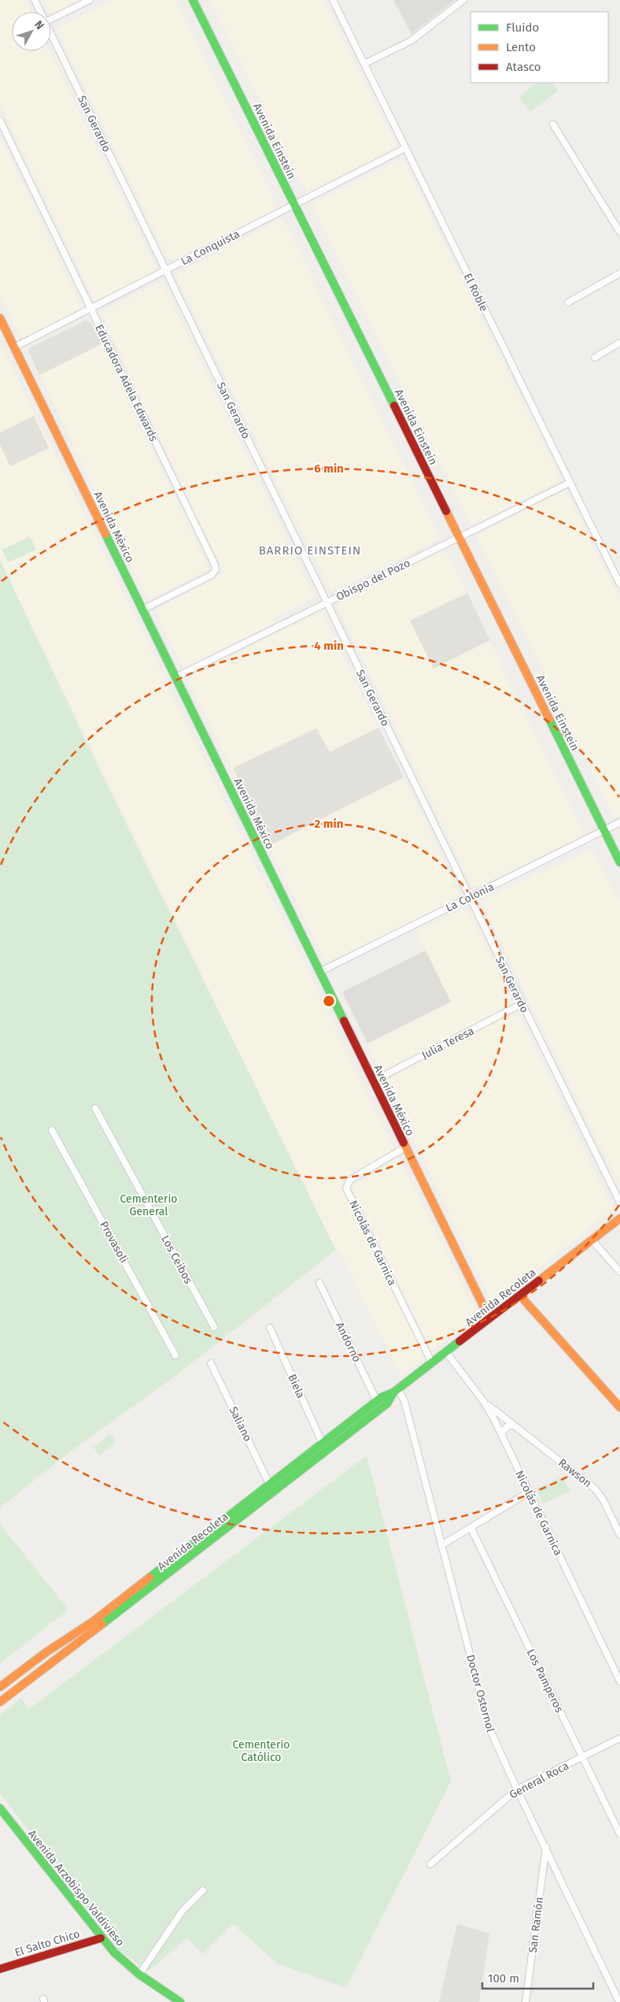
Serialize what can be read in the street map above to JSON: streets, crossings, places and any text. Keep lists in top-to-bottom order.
{
  "streets": {
    "main road": [
      "Avenida Einstein",
      "Avenida México",
      "Avenida Recoleta",
      "Avenida Arzobispo Valdivieso",
      "El Salto Chico"
    ],
    "street": [
      "San Gerardo",
      "La Conquista",
      "El Roble",
      "Educadora Adela Edwards",
      "Obispo del Pozo",
      "La Colonia",
      "Julia Teresa",
      "Provasoli",
      "Nicolás de Garnica",
      "Los Ceibos",
      "Andorno",
      "Biela",
      "Saliano",
      "Rawson",
      "Los Pamperos",
      "Doctor Ostornol",
      "General Roca",
      "San Ramón"
    ]
  },
  "crossings": [
    ["San Gerardo", "La Conquista"],
    ["San Gerardo", "Obispo del Pozo"],
    ["San Gerardo", "La Colonia"],
    ["San Gerardo", "Julia Teresa"],
    ["Avenida Einstein", "La Conquista"],
    ["Avenida Einstein", "Obispo del Pozo"],
    ["Avenida Einstein", "La Colonia"],
    ["La Conquista", "El Roble"],
    ["La Conquista", "Educadora Adela Edwards"],
    ["La Conquista", "Avenida México"],
    ["El Roble", "Obispo del Pozo"],
    ["Educadora Adela Edwards", "Avenida México"],
    ["Avenida México", "Obispo del Pozo"],
    ["Avenida México", "La Colonia"],
    ["Avenida México", "Julia Teresa"],
    ["Avenida México", "Nicolás de Garnica"],
    ["Avenida México", "Avenida Recoleta"],
    ["Nicolás de Garnica", "Avenida Recoleta"],
    ["Nicolás de Garnica", "Rawson"],
    ["Avenida Recoleta", "Andorno"],
    ["Avenida Recoleta", "Biela"],
    ["Avenida Recoleta", "Saliano"],
    ["Avenida Recoleta", "Doctor Ostornol"],
    ["Los Pamperos", "General Roca"],
    ["Doctor Ostornol", "General Roca"],
    ["Doctor Ostornol", "San Ramón"],
    ["Avenida Arzobispo Valdivieso", "El Salto Chico"]
  ],
  "districts": ["BARRIO EINSTEIN"],
  "parks": ["Cementerio General", "Cementerio Católico"],
  "legend": ["Fluido", "Lento", "Atasco"],
  "scale_bar": "100 m",
  "north": "top right",
  "rings": ["6 min", "4 min", "2 min"]
}
